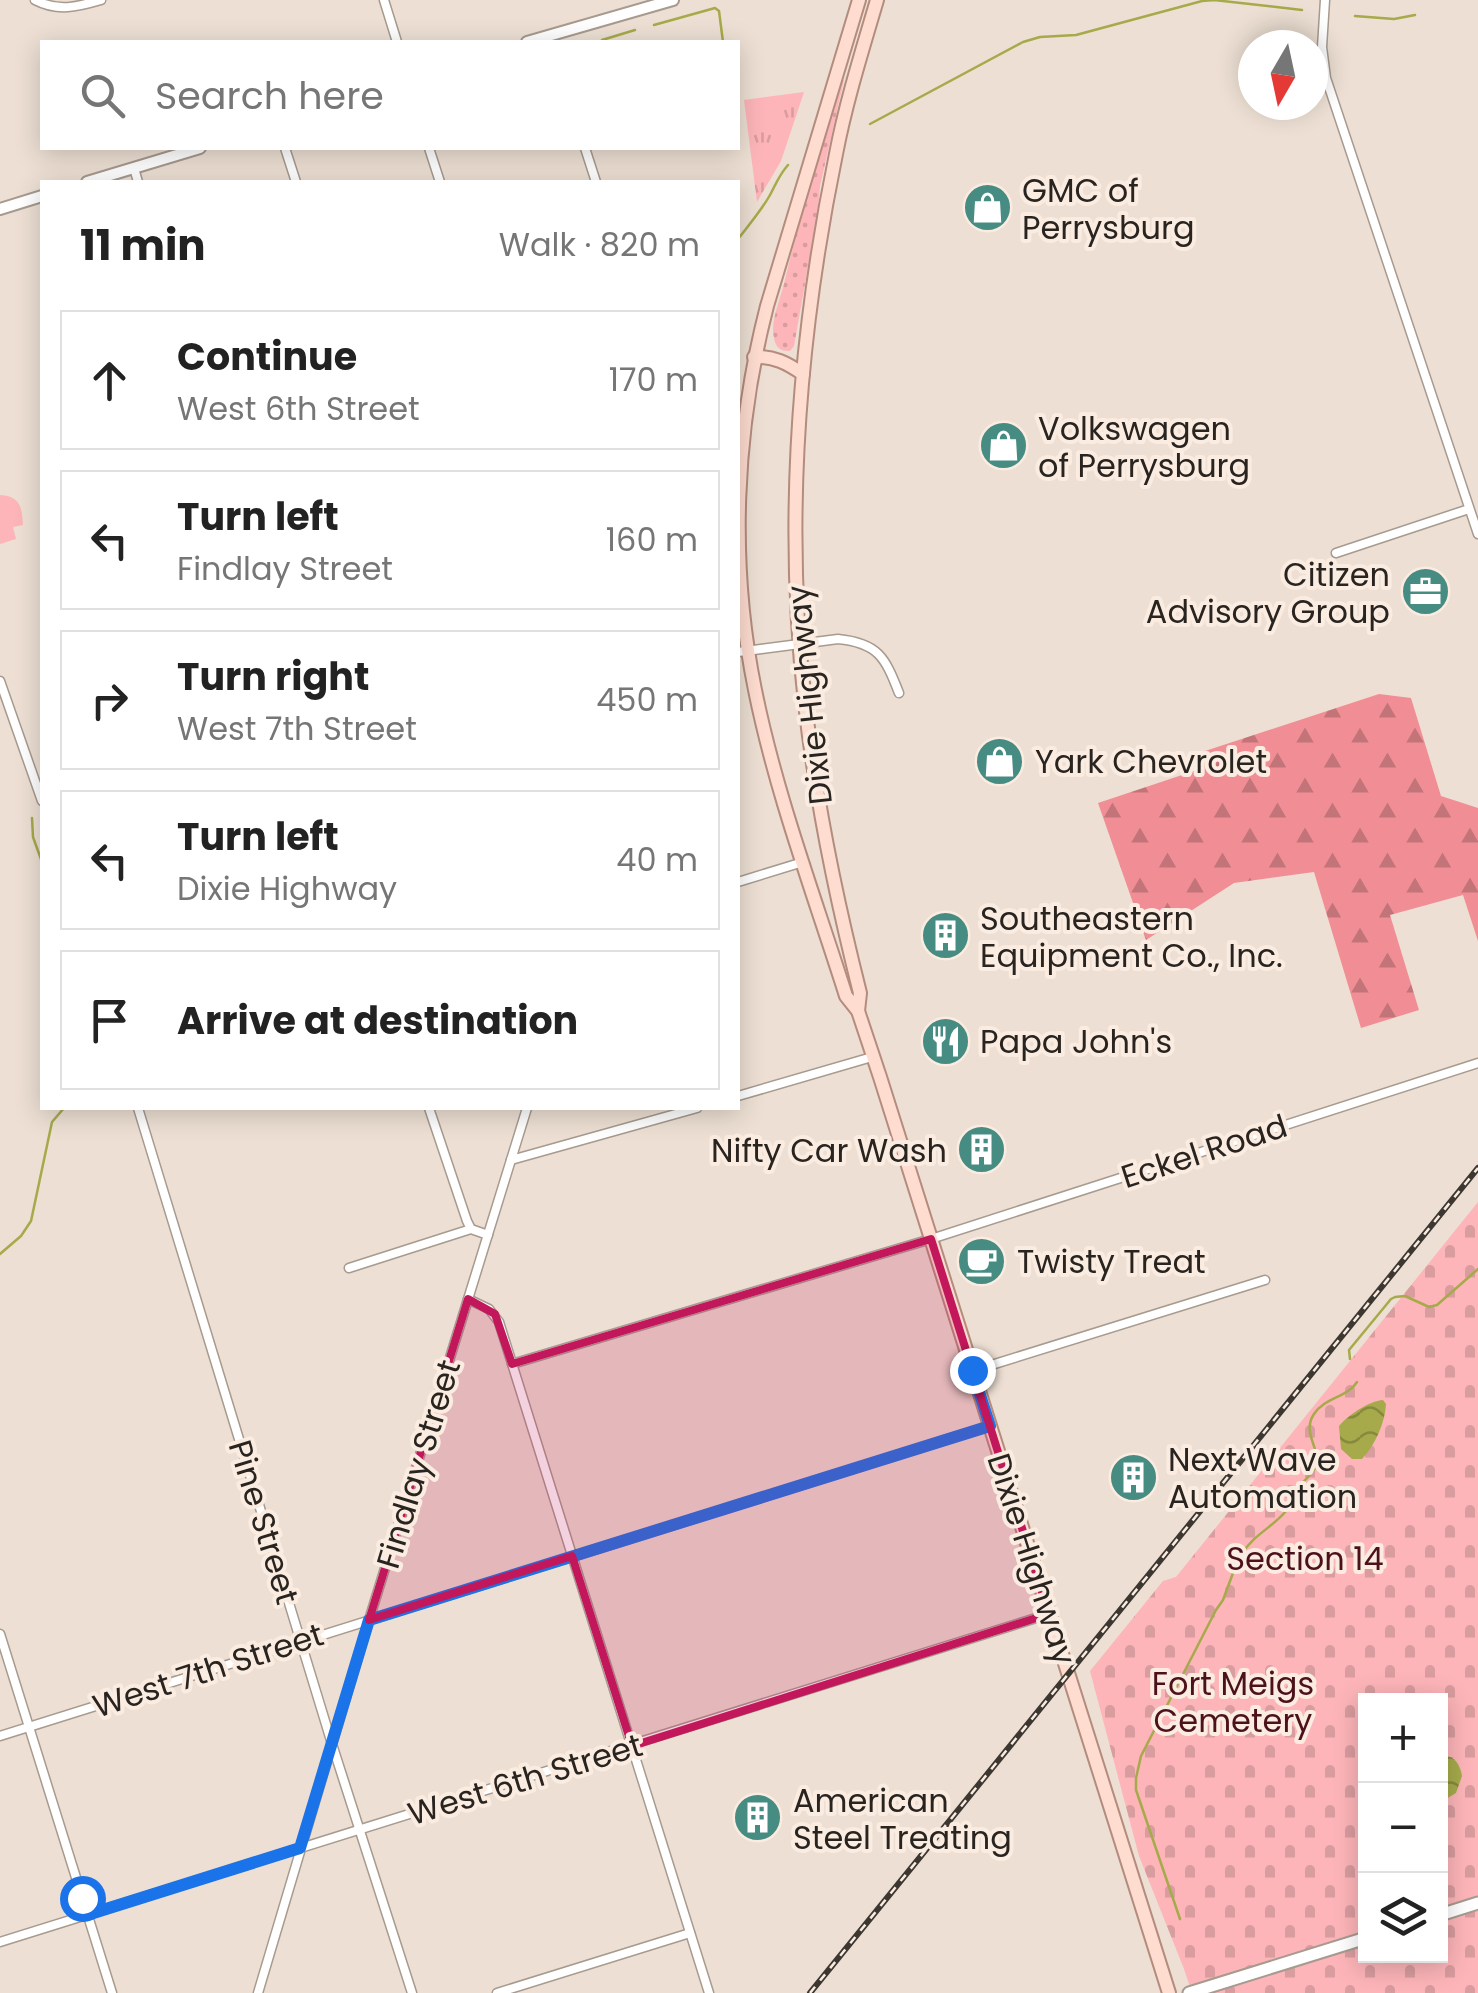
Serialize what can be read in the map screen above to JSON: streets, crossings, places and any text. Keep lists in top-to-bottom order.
{
  "streets": {
    "main road": ["Dixie Highway"],
    "street": [
      "Eckel Road",
      "Findlay Street",
      "Pine Street",
      "West 7th Street",
      "West 6th Street"
    ]
  },
  "crossings": [
    ["Dixie Highway", "Eckel Road"],
    ["Dixie Highway", "West 7th Street"],
    ["Dixie Highway", "West 6th Street"],
    ["Findlay Street", "Pine Street"],
    ["Findlay Street", "West 7th Street"],
    ["Findlay Street", "West 6th Street"],
    ["Pine Street", "West 7th Street"],
    ["Pine Street", "West 6th Street"]
  ],
  "parks": ["Section 14", "Fort Meigs Cemetery"],
  "places": {
    "shop": ["GMC of Perrysburg", "Volkswagen of Perrysburg", "Yark Chevrolet"],
    "office": ["Citizen Advisory Group"],
    "building": [
      "Southeastern Equipment Co., Inc.",
      "Nifty Car Wash",
      "Next Wave Automation",
      "American Steel Treating"
    ],
    "restaurant": ["Papa John's"],
    "cafe": ["Twisty Treat"]
  },
  "north": "bottom",
  "page": {
    "search": "Search here",
    "heading": ["11 min", "Walk · 820 m"],
    "list": [
      ["Continue", "West 6th Street", "170 m"],
      ["Turn left", "Findlay Street", "160 m"],
      ["Turn right", "West 7th Street", "450 m"],
      ["Turn left", "Dixie Highway", "40 m"],
      "Arrive at destination"
    ],
    "map_buttons": ["+", "−"]
  }
}
